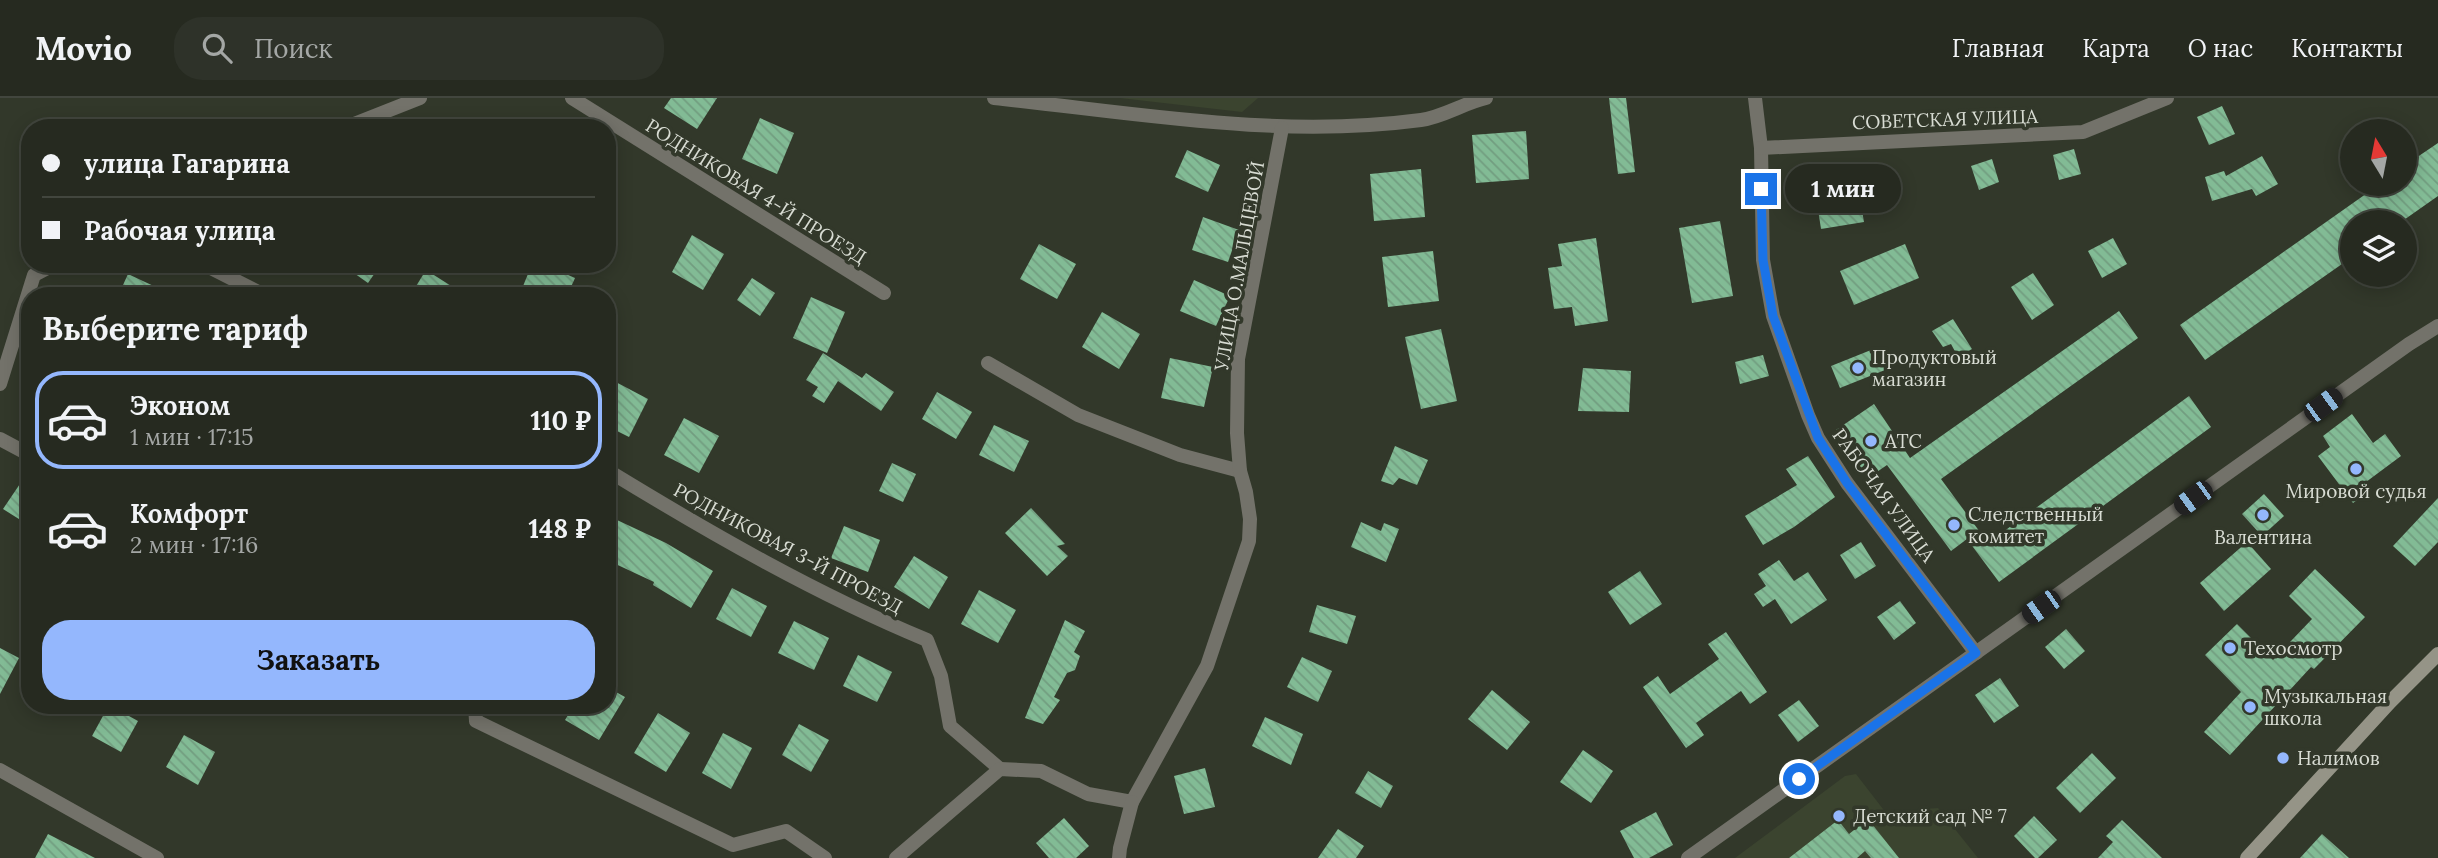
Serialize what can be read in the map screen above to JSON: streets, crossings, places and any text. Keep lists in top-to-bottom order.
{
  "streets": {
    "street": [
      "СОВЕТСКАЯ УЛИЦА",
      "РОДНИКОВАЯ 4-Й ПРОЕЗД",
      "УЛИЦА О.МАЛЬЦЕВОЙ",
      "РАБОЧАЯ УЛИЦА",
      "РОДНИКОВАЯ 3-Й ПРОЕЗД"
    ]
  },
  "crossings": [
    ["СОВЕТСКАЯ УЛИЦА", "РАБОЧАЯ УЛИЦА"]
  ],
  "places": [
    "Продуктовый магазин",
    "АТС",
    "Мировой судья",
    "Валентина",
    "Следственный комитет",
    "Техосмотр",
    "Музыкальная школа",
    "Налимов",
    "Детский сад № 7"
  ],
  "north": "top",
  "page": {
    "header": "Movio",
    "search": "Поиск",
    "nav": [
      "Главная",
      "Карта",
      "О нас",
      "Контакты"
    ],
    "banner": ["улица Гагарина", "Рабочая улица"],
    "bubble": "1 мин",
    "heading": "Выберите тариф",
    "list": [
      {
        "name": "Эконом",
        "note": "1 мин · 17:15",
        "value": "110 ₽"
      },
      {
        "name": "Комфорт",
        "note": "2 мин · 17:16",
        "value": "148 ₽"
      }
    ],
    "buttons": "Заказать"
  }
}
